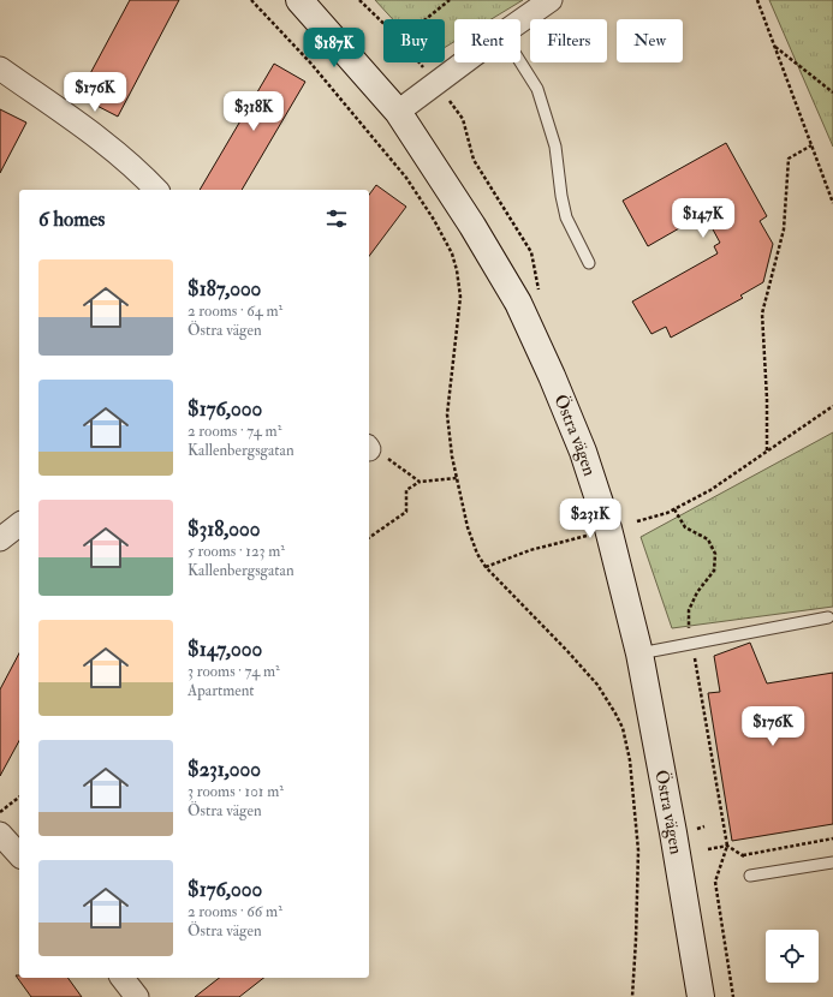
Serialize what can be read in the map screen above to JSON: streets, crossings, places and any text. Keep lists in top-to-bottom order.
{
  "streets": {
    "main road": ["Östra vägen"]
  },
  "page": {
    "chip": [
      "Buy",
      "Rent",
      "Filters",
      "New"
    ],
    "price": [
      "$187K",
      "$176K",
      "$318K",
      "$147K",
      "$231K",
      "$176K"
    ],
    "heading": "6 homes",
    "list": [
      {
        "name": "$187,000",
        "note": "2 rooms · 64 m² · Östra vägen"
      },
      {
        "name": "$176,000",
        "note": "2 rooms · 74 m² · Kallenbergsgatan"
      },
      {
        "name": "$318,000",
        "note": "5 rooms · 123 m² · Kallenbergsgatan"
      },
      {
        "name": "$147,000",
        "note": "3 rooms · 74 m² · Apartment"
      },
      {
        "name": "$231,000",
        "note": "3 rooms · 101 m² · Östra vägen"
      },
      {
        "name": "$176,000",
        "note": "2 rooms · 66 m² · Östra vägen"
      }
    ]
  }
}
